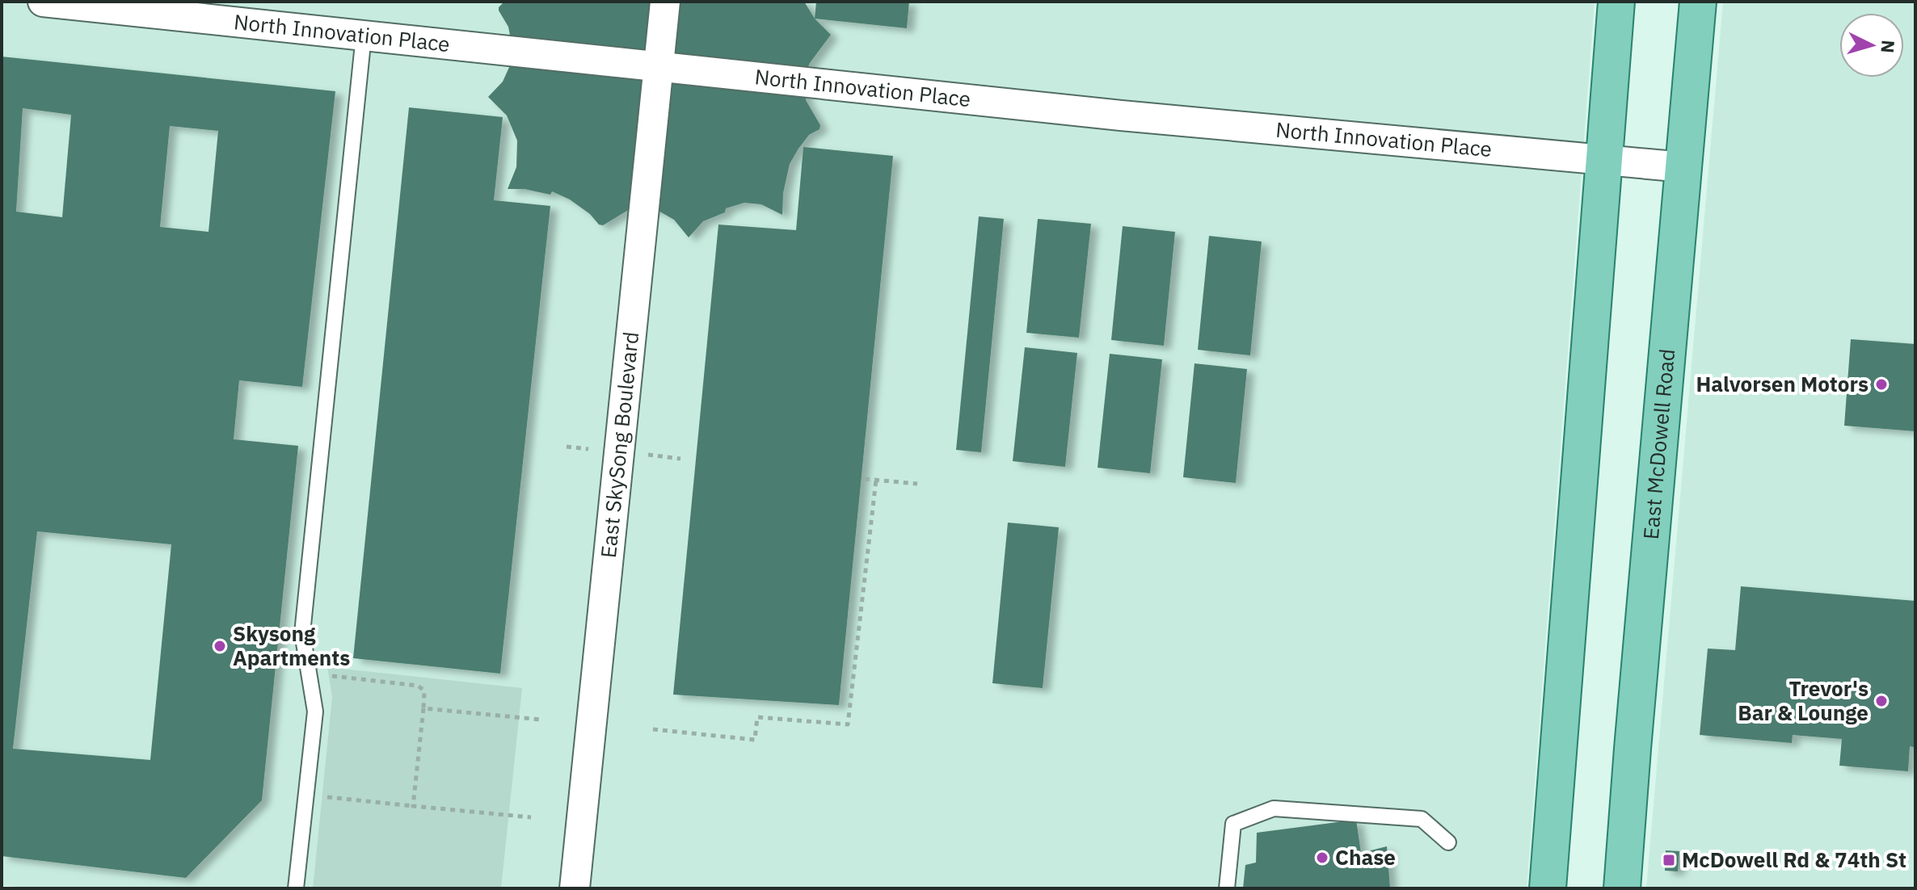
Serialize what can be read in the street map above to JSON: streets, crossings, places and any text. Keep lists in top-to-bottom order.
{
  "streets": {
    "main road": ["East McDowell Road"],
    "street": ["North Innovation Place", "East SkySong Boulevard"]
  },
  "crossings": [
    ["North Innovation Place", "East SkySong Boulevard"],
    ["North Innovation Place", "East McDowell Road"]
  ],
  "places": {
    "other": [
      "Halvorsen Motors",
      "Skysong Apartments",
      "Trevor's Bar & Lounge",
      "Chase"
    ],
    "transit": ["McDowell Rd & 74th St"]
  },
  "north": "right"
}
